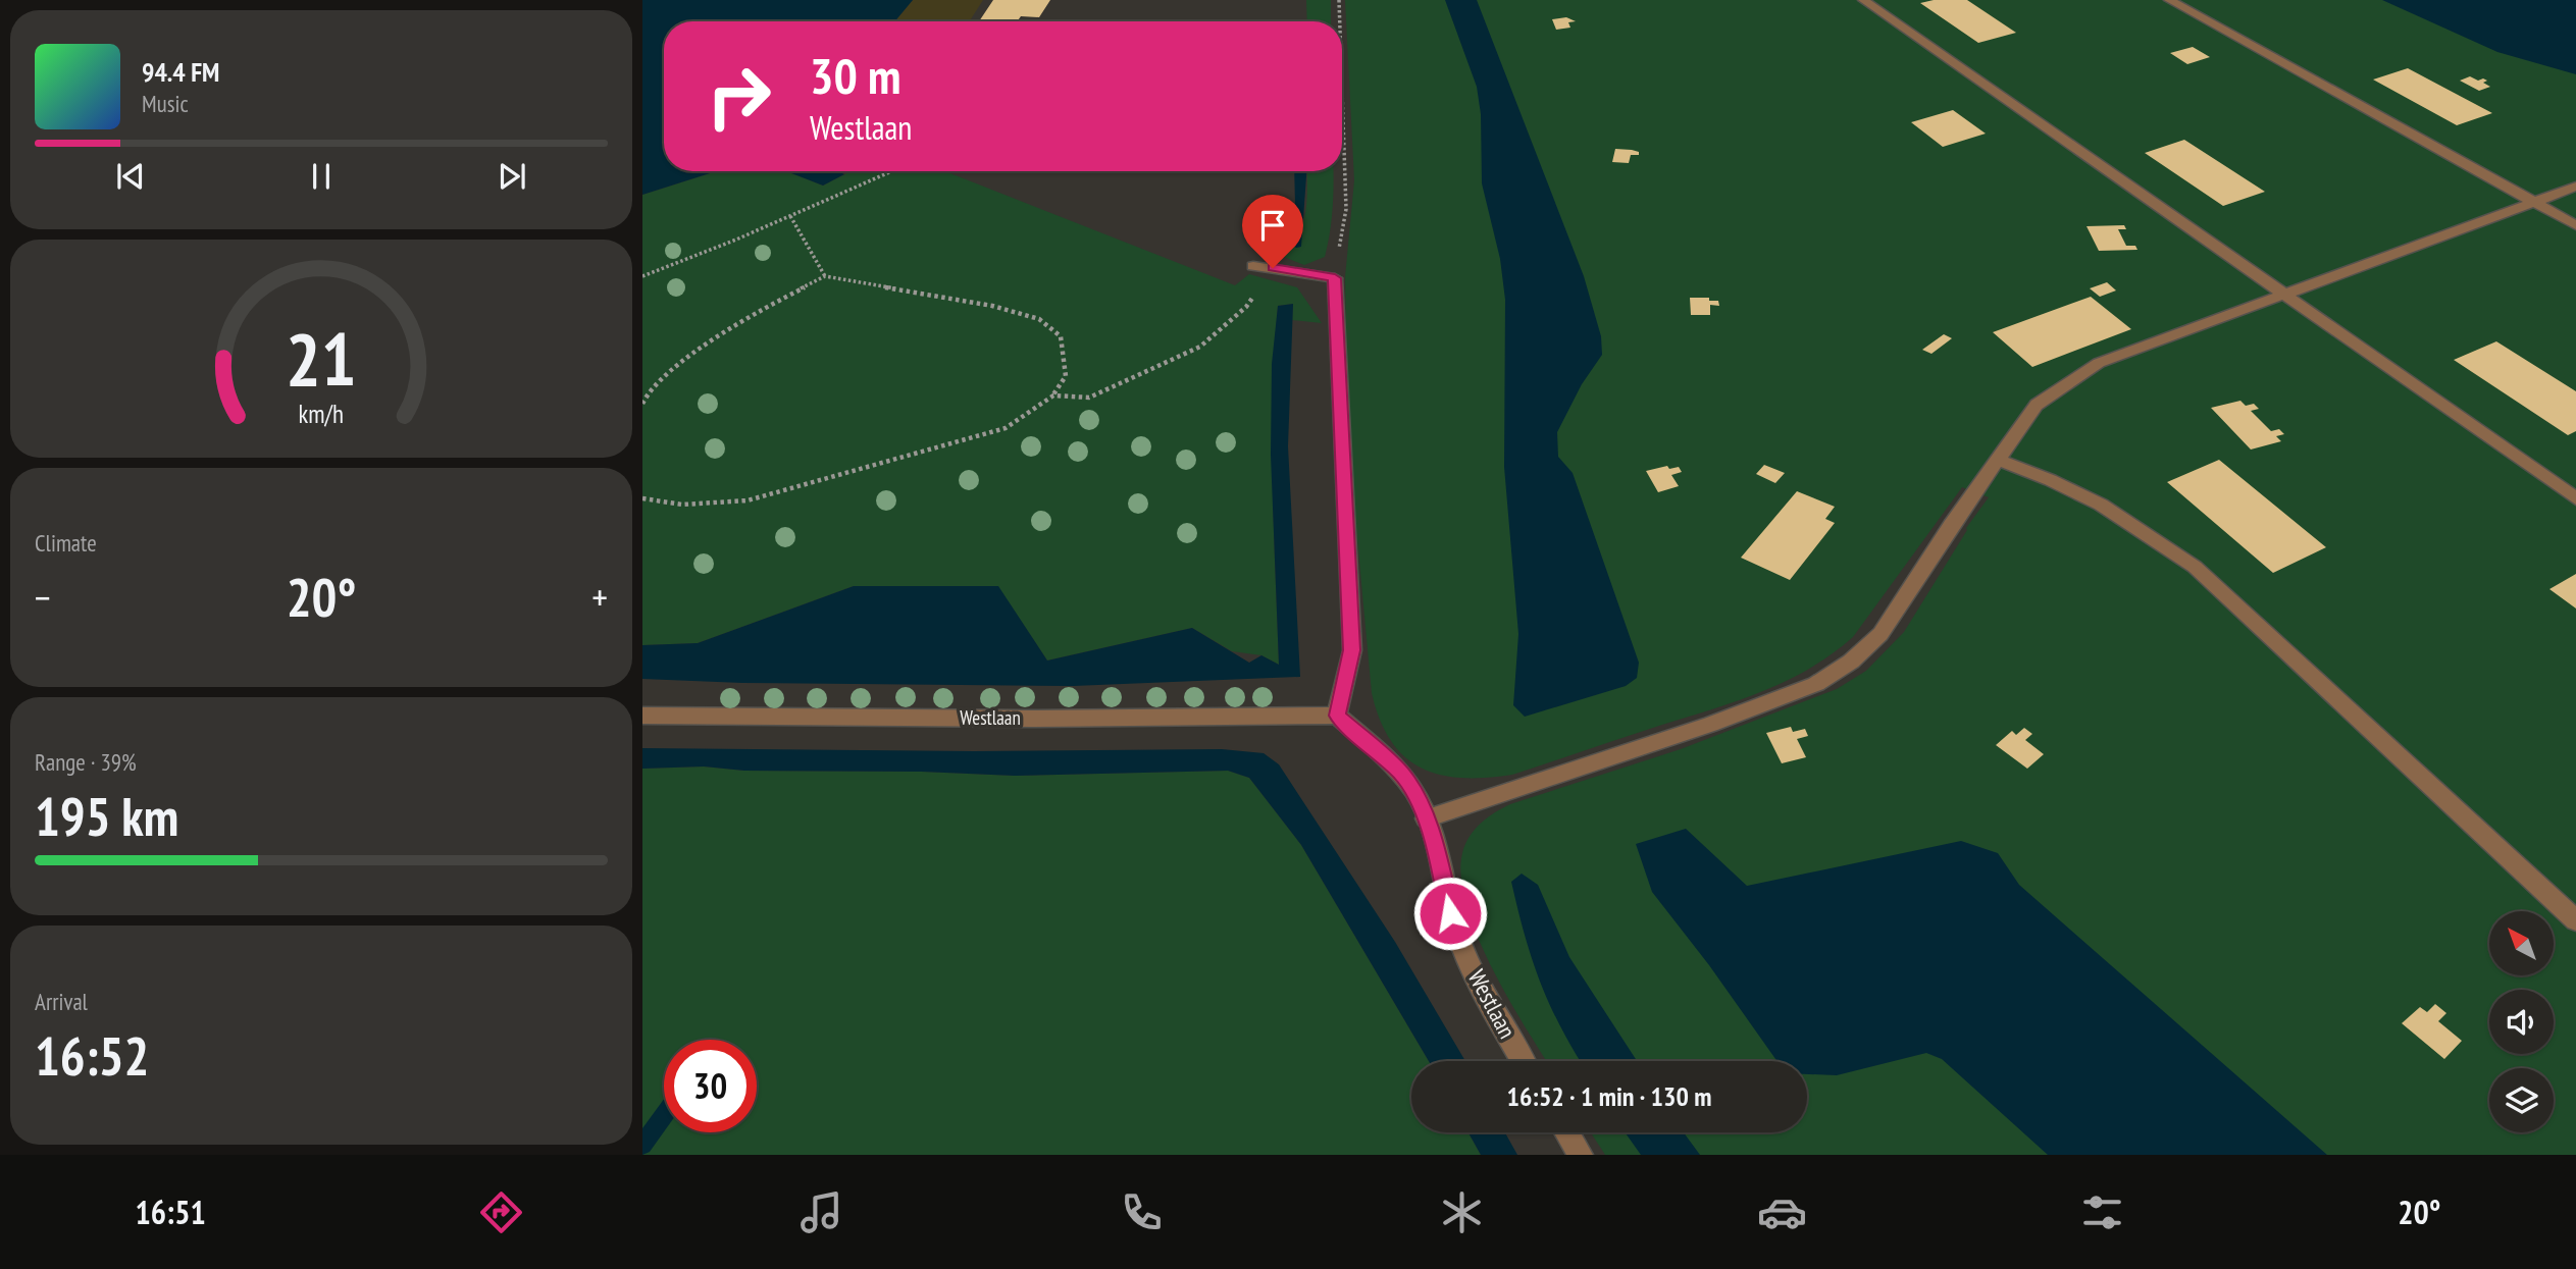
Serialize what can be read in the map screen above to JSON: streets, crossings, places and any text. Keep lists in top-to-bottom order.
{
  "streets": {
    "street": ["Westlaan"]
  },
  "north": "top left",
  "page": {
    "turn": ["30 m", "Westlaan"],
    "song": ["94.4 FM", "Music"],
    "tile": [
      "Climate",
      ["Range · 39%", "195 km"],
      ["Arrival", "16:52"]
    ],
    "heat": ["−", "20°", "+"],
    "limit": "30",
    "trip": "16:52 · 1 min · 130 m",
    "tabs": ["16:51", "20°"],
    "gauge": ["21", "km/h"]
  }
}
